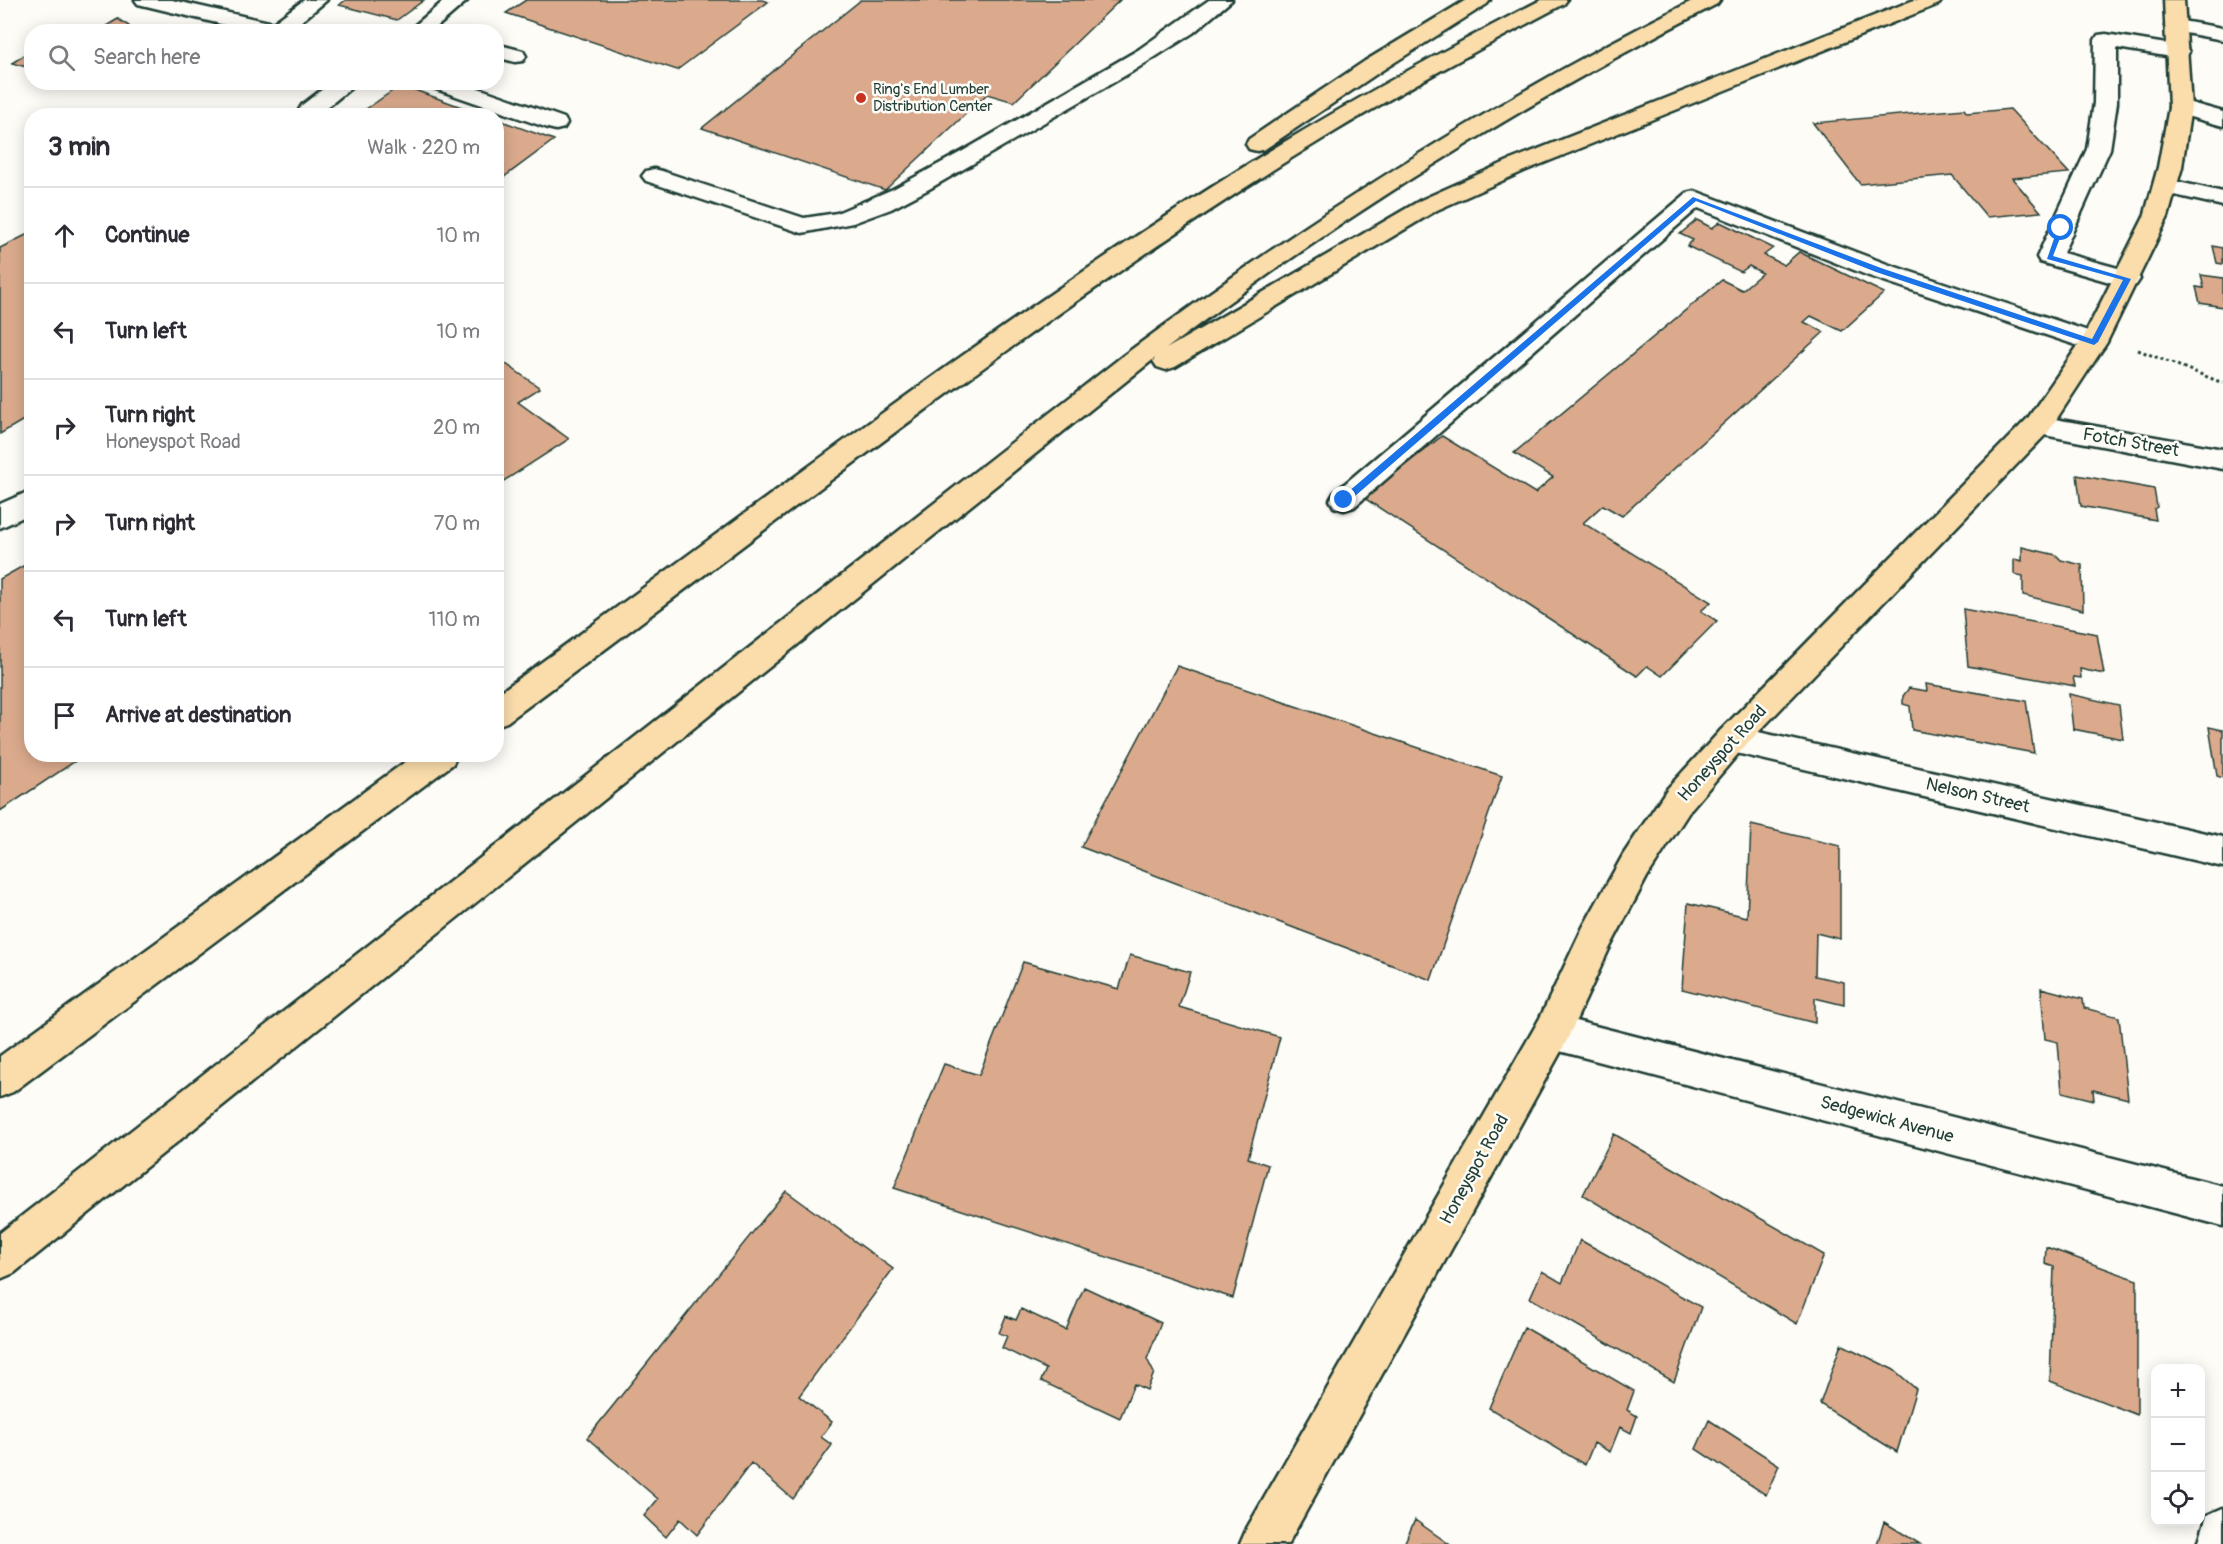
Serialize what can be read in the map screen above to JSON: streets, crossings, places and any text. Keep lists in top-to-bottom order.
{
  "streets": {
    "main road": ["Honeyspot Road"],
    "street": ["Fotch Street", "Nelson Street", "Sedgewick Avenue"]
  },
  "crossings": [
    ["Fotch Street", "Honeyspot Road"],
    ["Honeyspot Road", "Nelson Street"],
    ["Honeyspot Road", "Sedgewick Avenue"]
  ],
  "places": ["Ring's End Lumber Distribution Center"],
  "page": {
    "search": "Search here",
    "heading": ["3 min", "Walk · 220 m"],
    "list": [
      ["Continue", "10 m"],
      ["Turn left", "10 m"],
      ["Turn right", "Honeyspot Road", "20 m"],
      ["Turn right", "70 m"],
      ["Turn left", "110 m"],
      "Arrive at destination"
    ],
    "map_buttons": ["+", "−"]
  }
}
